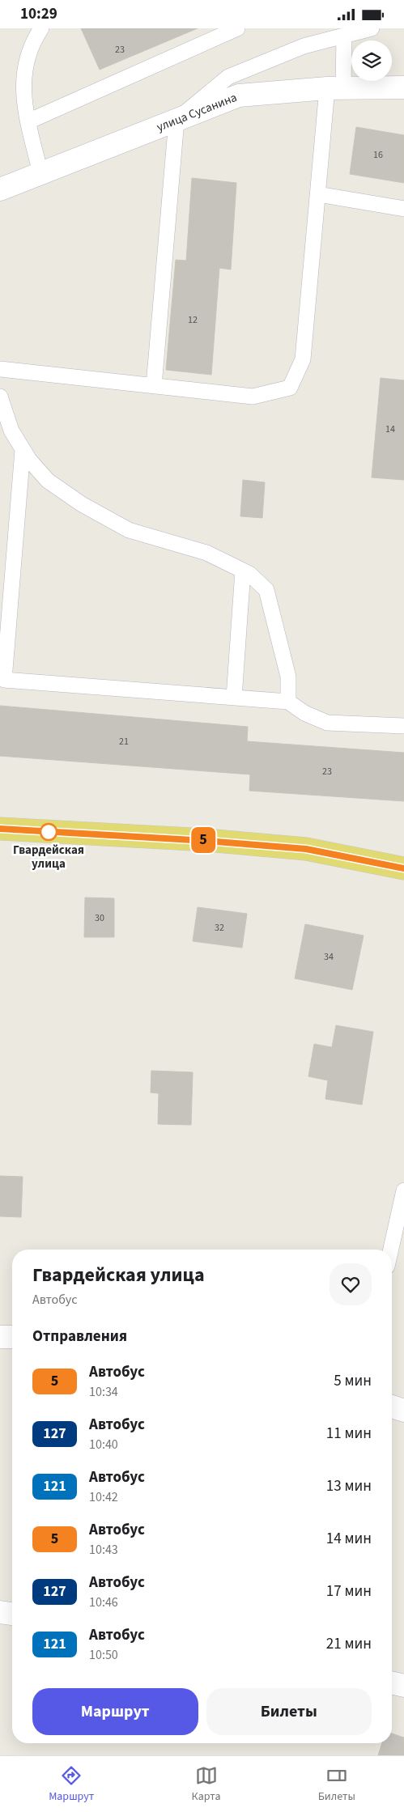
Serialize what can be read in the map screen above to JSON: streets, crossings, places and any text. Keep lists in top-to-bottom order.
{
  "streets": {
    "street": ["улица Сусанина"]
  },
  "places": ["Гвардейская улица"],
  "lines": ["bus line 5"],
  "house_numbers": [
    "23",
    "16",
    "12",
    "14",
    "21",
    "23",
    "30",
    "32",
    "34"
  ],
  "page": {
    "status": "10:29",
    "on_map": "5",
    "heading": [
      ["Гвардейская улица", "Автобус"],
      "Отправления"
    ],
    "list": [
      {
        "mark": "5",
        "name": "Автобус",
        "note": "10:34",
        "value": "5 мин"
      },
      {
        "mark": "127",
        "name": "Автобус",
        "note": "10:40",
        "value": "11 мин"
      },
      {
        "mark": "121",
        "name": "Автобус",
        "note": "10:42",
        "value": "13 мин"
      },
      {
        "mark": "5",
        "name": "Автобус",
        "note": "10:43",
        "value": "14 мин"
      },
      {
        "mark": "127",
        "name": "Автобус",
        "note": "10:46",
        "value": "17 мин"
      },
      {
        "mark": "121",
        "name": "Автобус",
        "note": "10:50",
        "value": "21 мин"
      }
    ],
    "buttons": ["Маршрут", "Билеты"],
    "tabs": ["Маршрут", "Карта", "Билеты"]
  }
}
